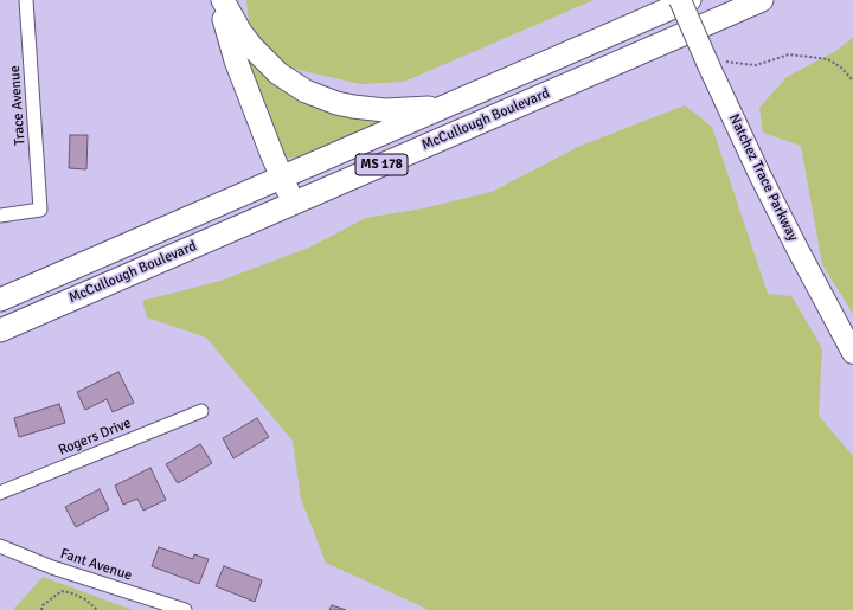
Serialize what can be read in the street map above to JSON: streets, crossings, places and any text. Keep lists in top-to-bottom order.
{
  "streets": {
    "highway": ["McCullough Boulevard", "MS 178"],
    "main road": ["Natchez Trace Parkway"],
    "street": ["Trace Avenue", "Rogers Drive", "Fant Avenue"]
  }
}
